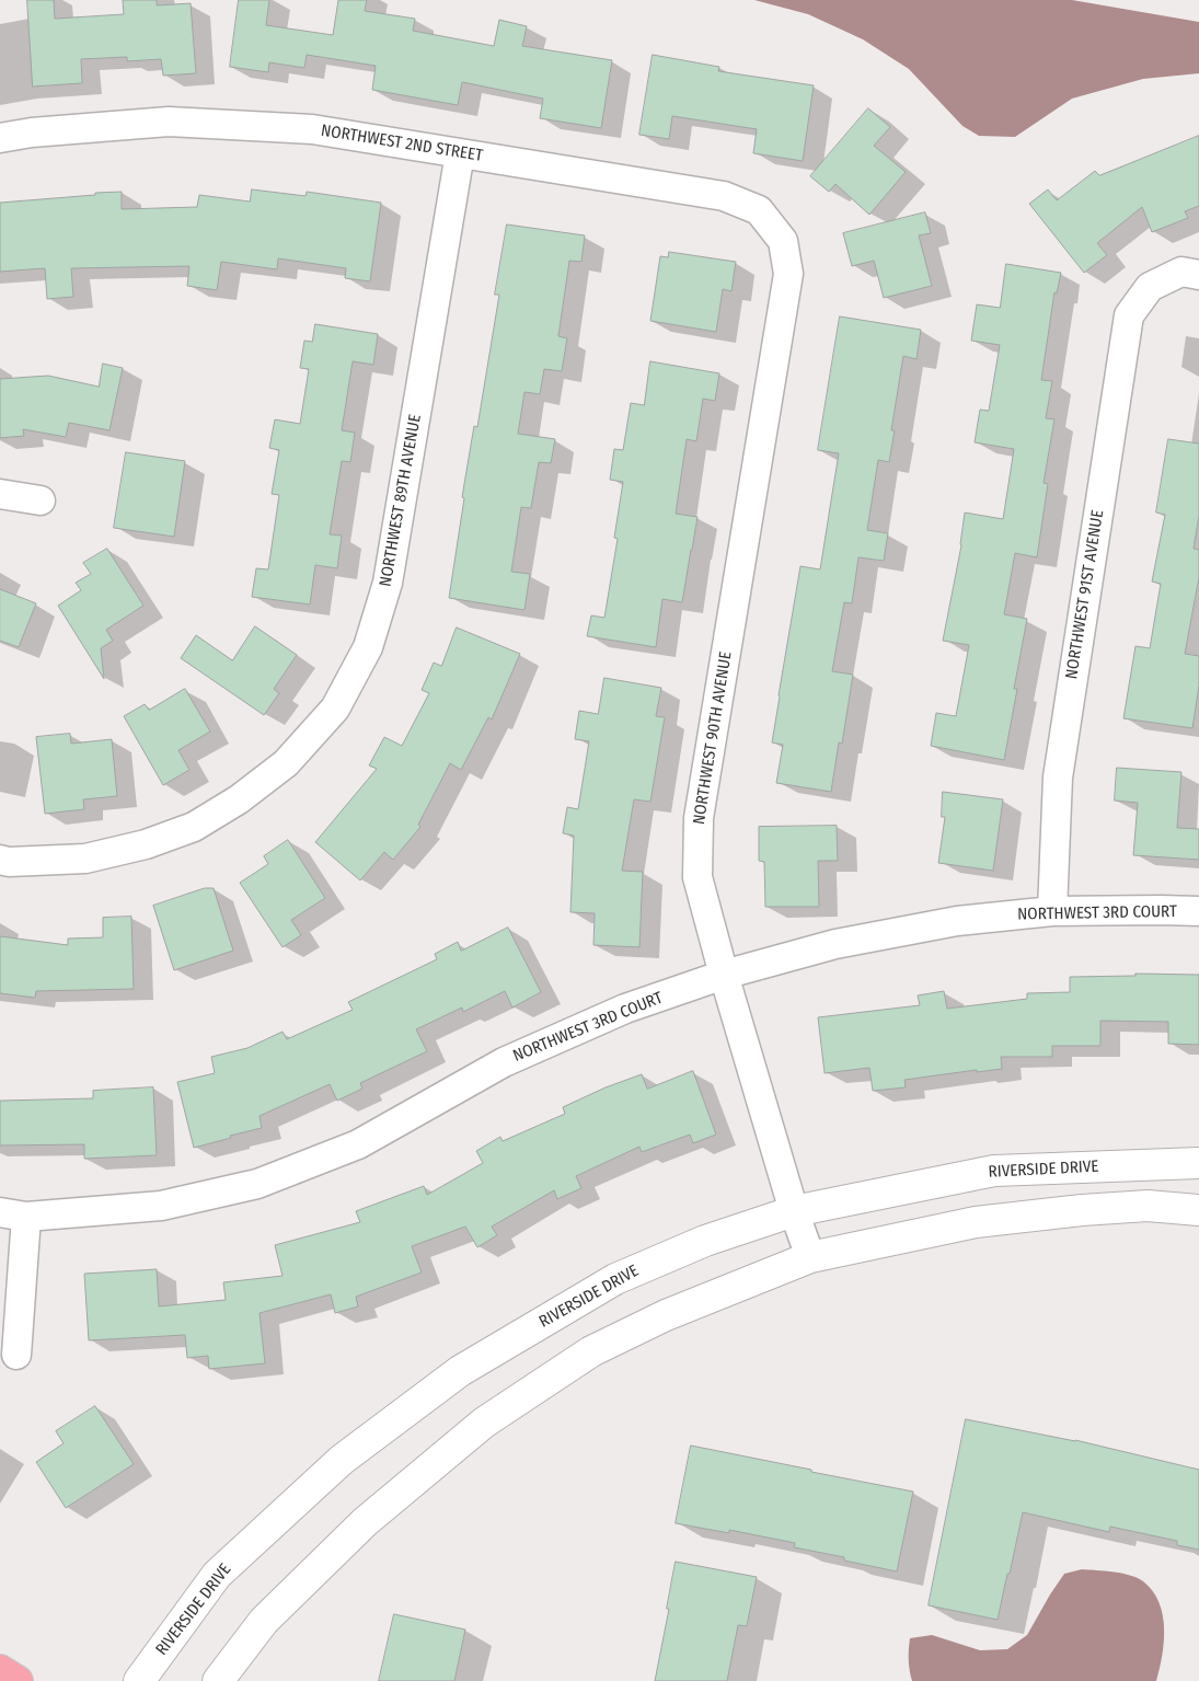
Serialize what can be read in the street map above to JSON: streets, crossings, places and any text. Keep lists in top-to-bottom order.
{
  "streets": {
    "street": [
      "NORTHWEST 2ND STREET",
      "NORTHWEST 89TH AVENUE",
      "NORTHWEST 91ST AVENUE",
      "NORTHWEST 90TH AVENUE",
      "NORTHWEST 3RD COURT",
      "RIVERSIDE DRIVE"
    ]
  },
  "crossings": [
    ["NORTHWEST 2ND STREET", "NORTHWEST 89TH AVENUE"],
    ["NORTHWEST 2ND STREET", "NORTHWEST 90TH AVENUE"],
    ["NORTHWEST 91ST AVENUE", "NORTHWEST 3RD COURT"],
    ["NORTHWEST 90TH AVENUE", "NORTHWEST 3RD COURT"],
    ["NORTHWEST 90TH AVENUE", "RIVERSIDE DRIVE"]
  ]
}
